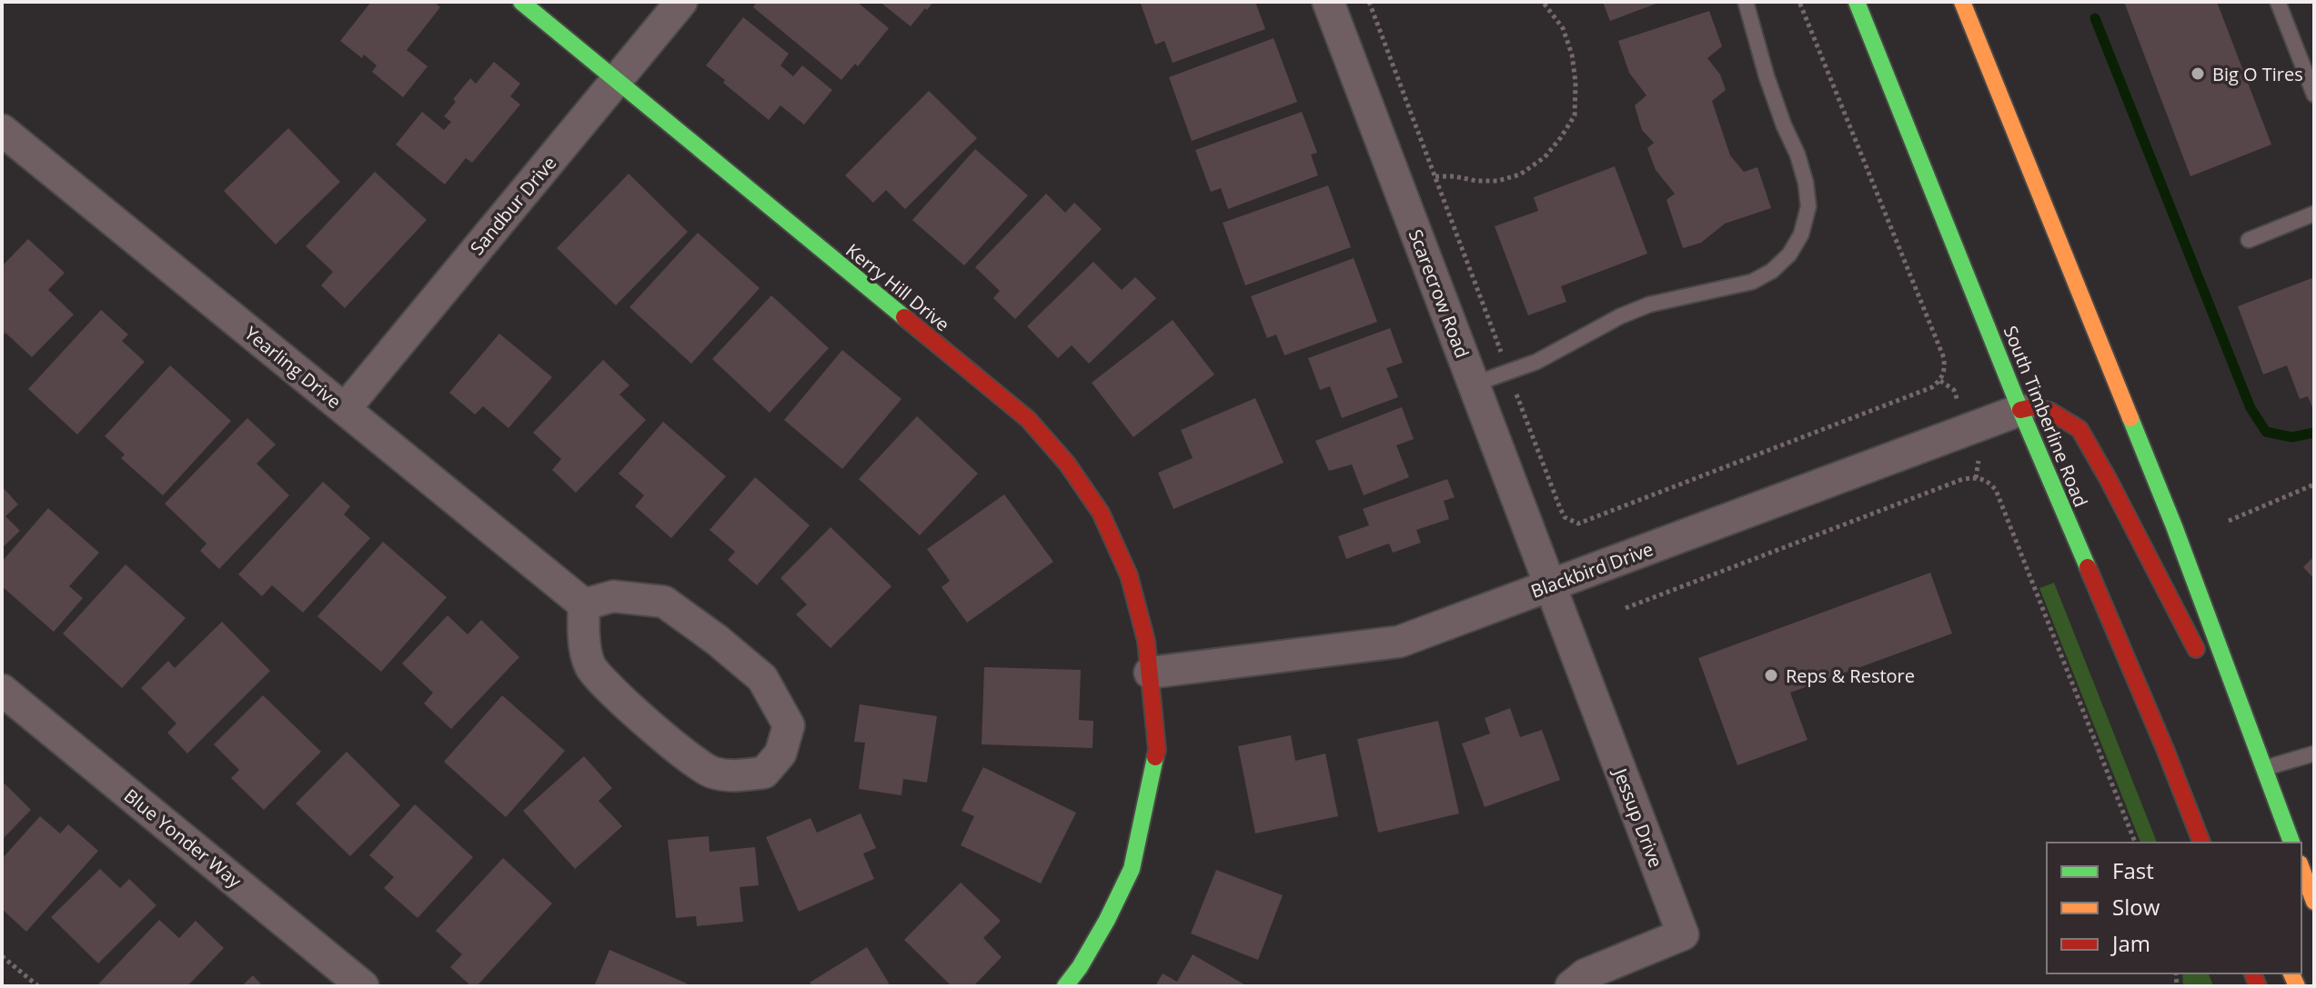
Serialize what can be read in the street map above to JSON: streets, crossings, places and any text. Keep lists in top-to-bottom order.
{
  "streets": {
    "main road": ["Kerry Hill Drive", "South Timberline Road"],
    "street": [
      "Sandbur Drive",
      "Scarecrow Road",
      "Yearling Drive",
      "Blackbird Drive",
      "Jessup Drive",
      "Blue Yonder Way"
    ]
  },
  "crossings": [
    ["Sandbur Drive", "Kerry Hill Drive"],
    ["Sandbur Drive", "Yearling Drive"],
    ["Kerry Hill Drive", "Blackbird Drive"],
    ["Scarecrow Road", "Blackbird Drive"],
    ["Scarecrow Road", "Jessup Drive"],
    ["South Timberline Road", "Blackbird Drive"],
    ["Blackbird Drive", "Jessup Drive"]
  ],
  "places": ["Big O Tires", "Reps & Restore"],
  "legend": ["Fast", "Slow", "Jam"]
}
